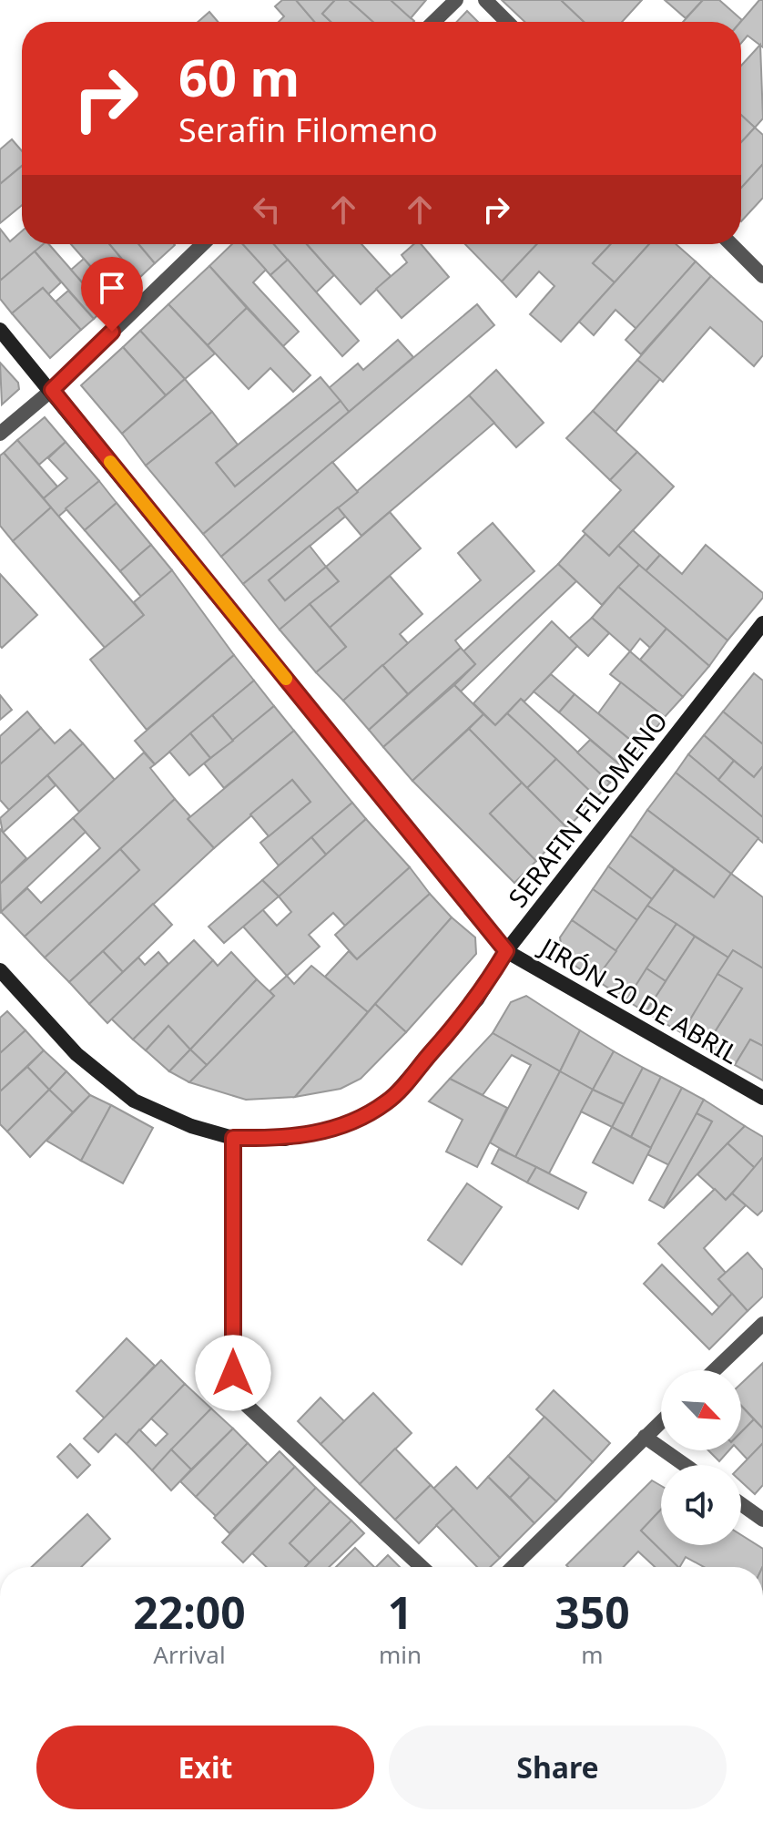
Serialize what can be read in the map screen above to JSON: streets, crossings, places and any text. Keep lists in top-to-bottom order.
{
  "streets": {
    "main road": ["SERAFIN FILOMENO", "JIRÓN 20 DE ABRIL"]
  },
  "crossings": [
    ["SERAFIN FILOMENO", "JIRÓN 20 DE ABRIL"]
  ],
  "north": "bottom right",
  "page": {
    "turn": ["60 m", "Serafin Filomeno"],
    "eta": [
      "22:00",
      "Arrival",
      "1",
      "min",
      "350",
      "m"
    ],
    "buttons": ["Exit", "Share"]
  }
}
